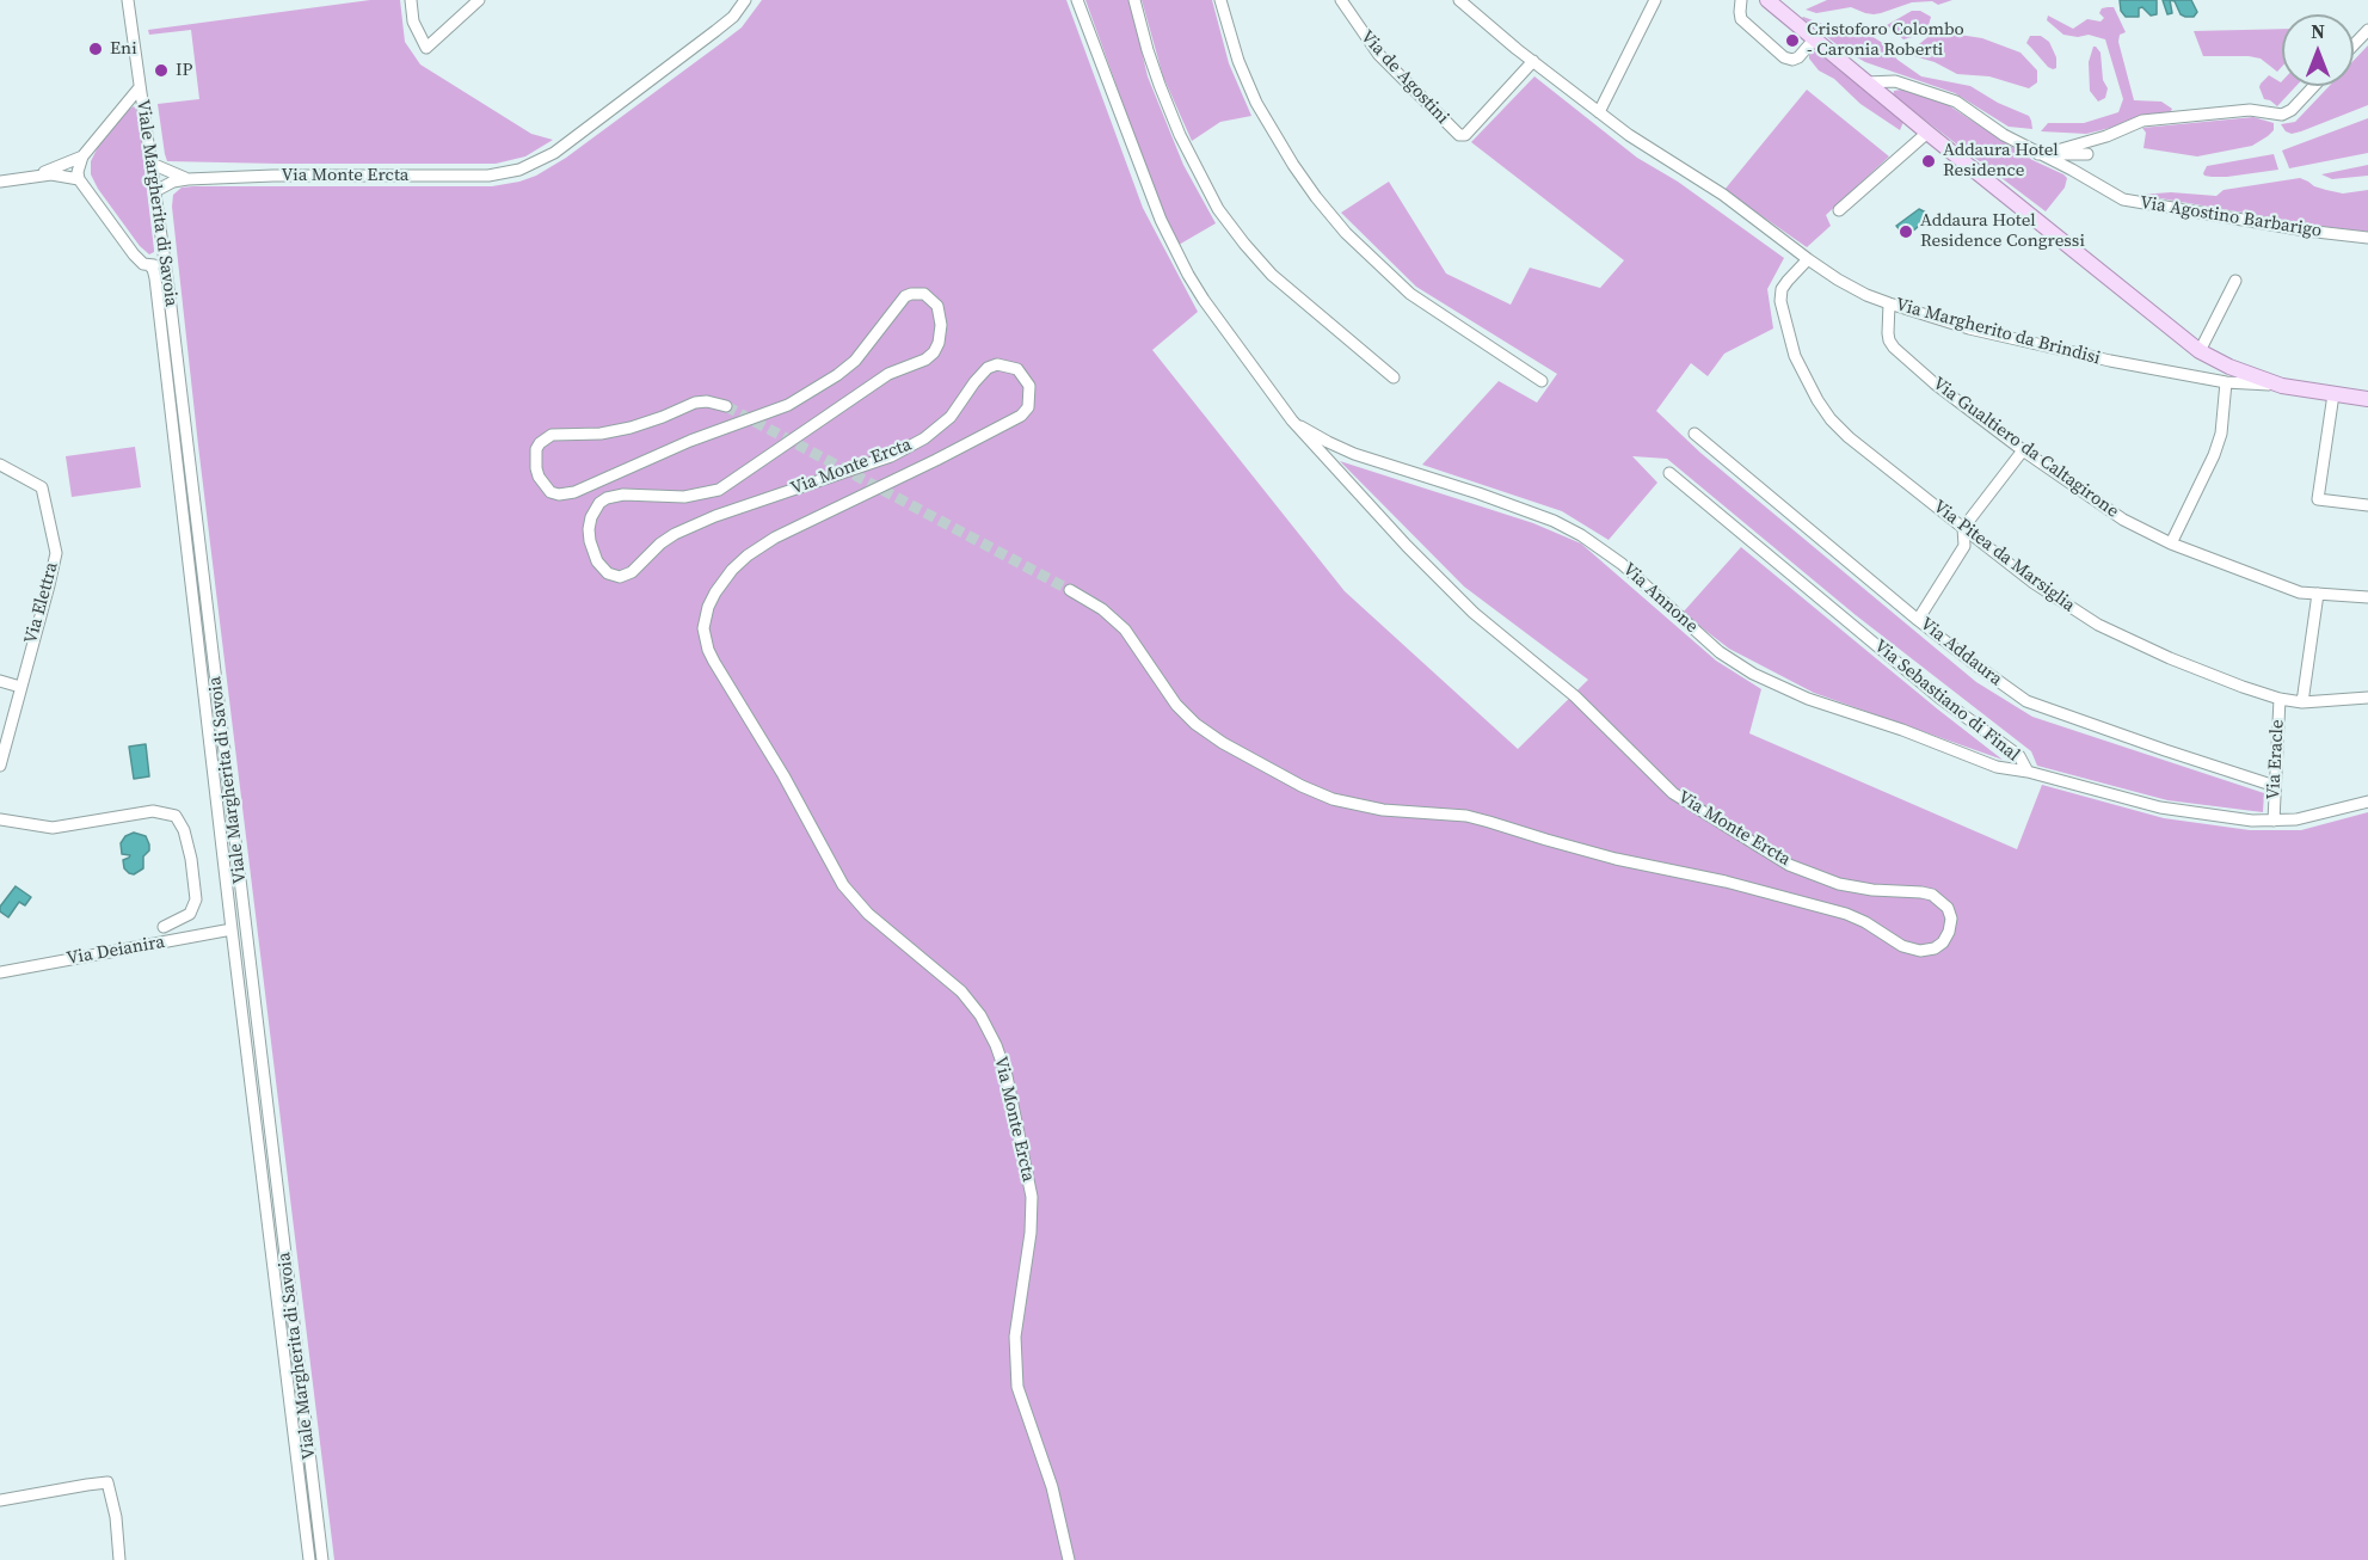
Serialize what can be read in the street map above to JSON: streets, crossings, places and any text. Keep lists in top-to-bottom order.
{
  "streets": {
    "street": [
      "Via de Agostini",
      "Via Monte Ercta",
      "Viale Margherita di Savoia",
      "Via Agostino Barbarigo",
      "Via Margherito da Brindisi",
      "Via Gualtiero da Caltagirone",
      "Via Pitea da Marsiglia",
      "Via Annone",
      "Via Elettra",
      "Via Addaura",
      "Via Sebastiano di Final",
      "Via Eracle",
      "Via Deianira"
    ]
  },
  "crossings": [
    ["Via de Agostini", "Via Margherito da Brindisi"],
    ["Via Monte Ercta", "Via Annone"],
    ["Viale Margherita di Savoia", "Via Deianira"],
    ["Via Margherito da Brindisi", "Via Gualtiero da Caltagirone"],
    ["Via Margherito da Brindisi", "Via Pitea da Marsiglia"],
    ["Via Gualtiero da Caltagirone", "Via Eracle"],
    ["Via Pitea da Marsiglia", "Via Eracle"],
    ["Via Annone", "Via Sebastiano di Final"],
    ["Via Addaura", "Via Eracle"],
    ["Via Sebastiano di Final", "Via Eracle"]
  ],
  "places": [
    "Cristoforo Colombo - Caronia Roberti",
    "Eni",
    "IP",
    "Addaura Hotel Residence",
    "Addaura Hotel Residence Congressi"
  ],
  "north": "top"
}
